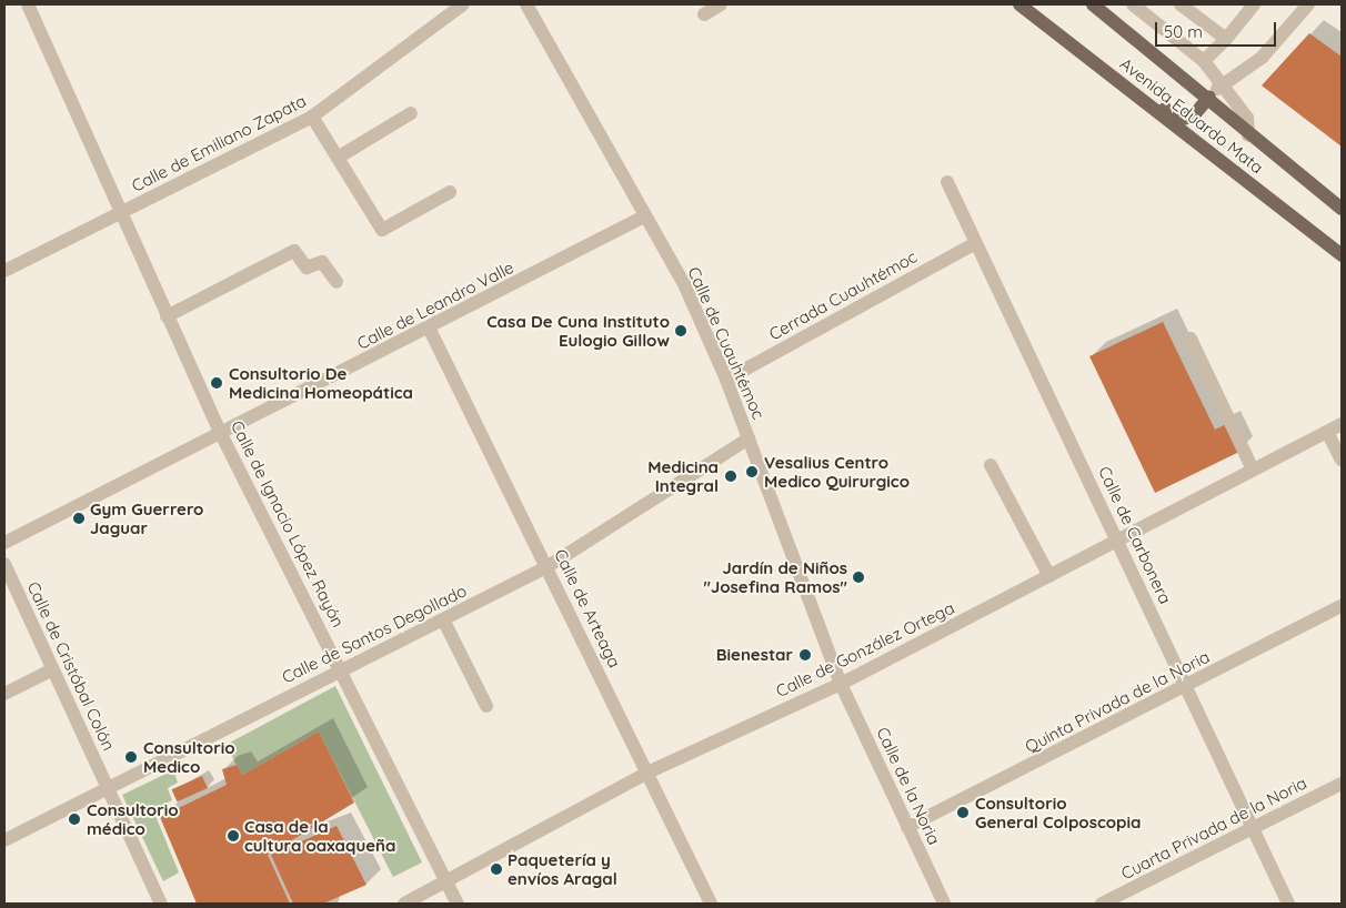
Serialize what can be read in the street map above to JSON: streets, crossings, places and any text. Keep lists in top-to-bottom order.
{
  "streets": {
    "main road": ["Avenida Eduardo Mata"],
    "street": [
      "Calle de Emiliano Zapata",
      "Cerrada Cuauhtémoc",
      "Calle de Leandro Valle",
      "Calle de Cuauhtémoc",
      "Calle de Ignacio López Rayón",
      "Calle de Carbonera",
      "Calle de Arteaga",
      "Calle de Santos Degollado",
      "Calle de González Ortega",
      "Calle de Cristóbal Colón",
      "Quinta Privada de la Noria",
      "Calle de la Noria",
      "Cuarta Privada de la Noria"
    ]
  },
  "crossings": [
    ["Calle de Emiliano Zapata", "Calle de Ignacio López Rayón"],
    ["Cerrada Cuauhtémoc", "Calle de Cuauhtémoc"],
    ["Cerrada Cuauhtémoc", "Calle de Carbonera"],
    ["Calle de Leandro Valle", "Calle de Cuauhtémoc"],
    ["Calle de Leandro Valle", "Calle de Ignacio López Rayón"],
    ["Calle de Leandro Valle", "Calle de Arteaga"],
    ["Calle de Cuauhtémoc", "Calle de Santos Degollado"],
    ["Calle de Cuauhtémoc", "Calle de González Ortega"],
    ["Calle de Cuauhtémoc", "Calle de la Noria"],
    ["Calle de Ignacio López Rayón", "Calle de Santos Degollado"],
    ["Calle de Ignacio López Rayón", "Calle de González Ortega"],
    ["Calle de Carbonera", "Calle de González Ortega"],
    ["Calle de Carbonera", "Quinta Privada de la Noria"],
    ["Calle de Carbonera", "Cuarta Privada de la Noria"],
    ["Calle de Arteaga", "Calle de Santos Degollado"],
    ["Calle de Arteaga", "Calle de González Ortega"],
    ["Calle de Santos Degollado", "Calle de Cristóbal Colón"],
    ["Calle de González Ortega", "Calle de la Noria"],
    ["Quinta Privada de la Noria", "Calle de la Noria"]
  ],
  "places": [
    "Casa De Cuna Instituto Eulogio Gillow",
    "Consultorio De Medicina Homeopática",
    "Vesalius Centro Medico Quirurgico",
    "Medicina Integral",
    "Gym Guerrero Jaguar",
    "Jardín de Niños \"Josefina Ramos\"",
    "Bienestar",
    "Consultorio Medico",
    "Consultorio General Colposcopia",
    "Consultorio médico",
    "Casa de la cultura oaxaqueña",
    "Paquetería y envíos Aragal"
  ],
  "scale_bar": "50 m"
}
